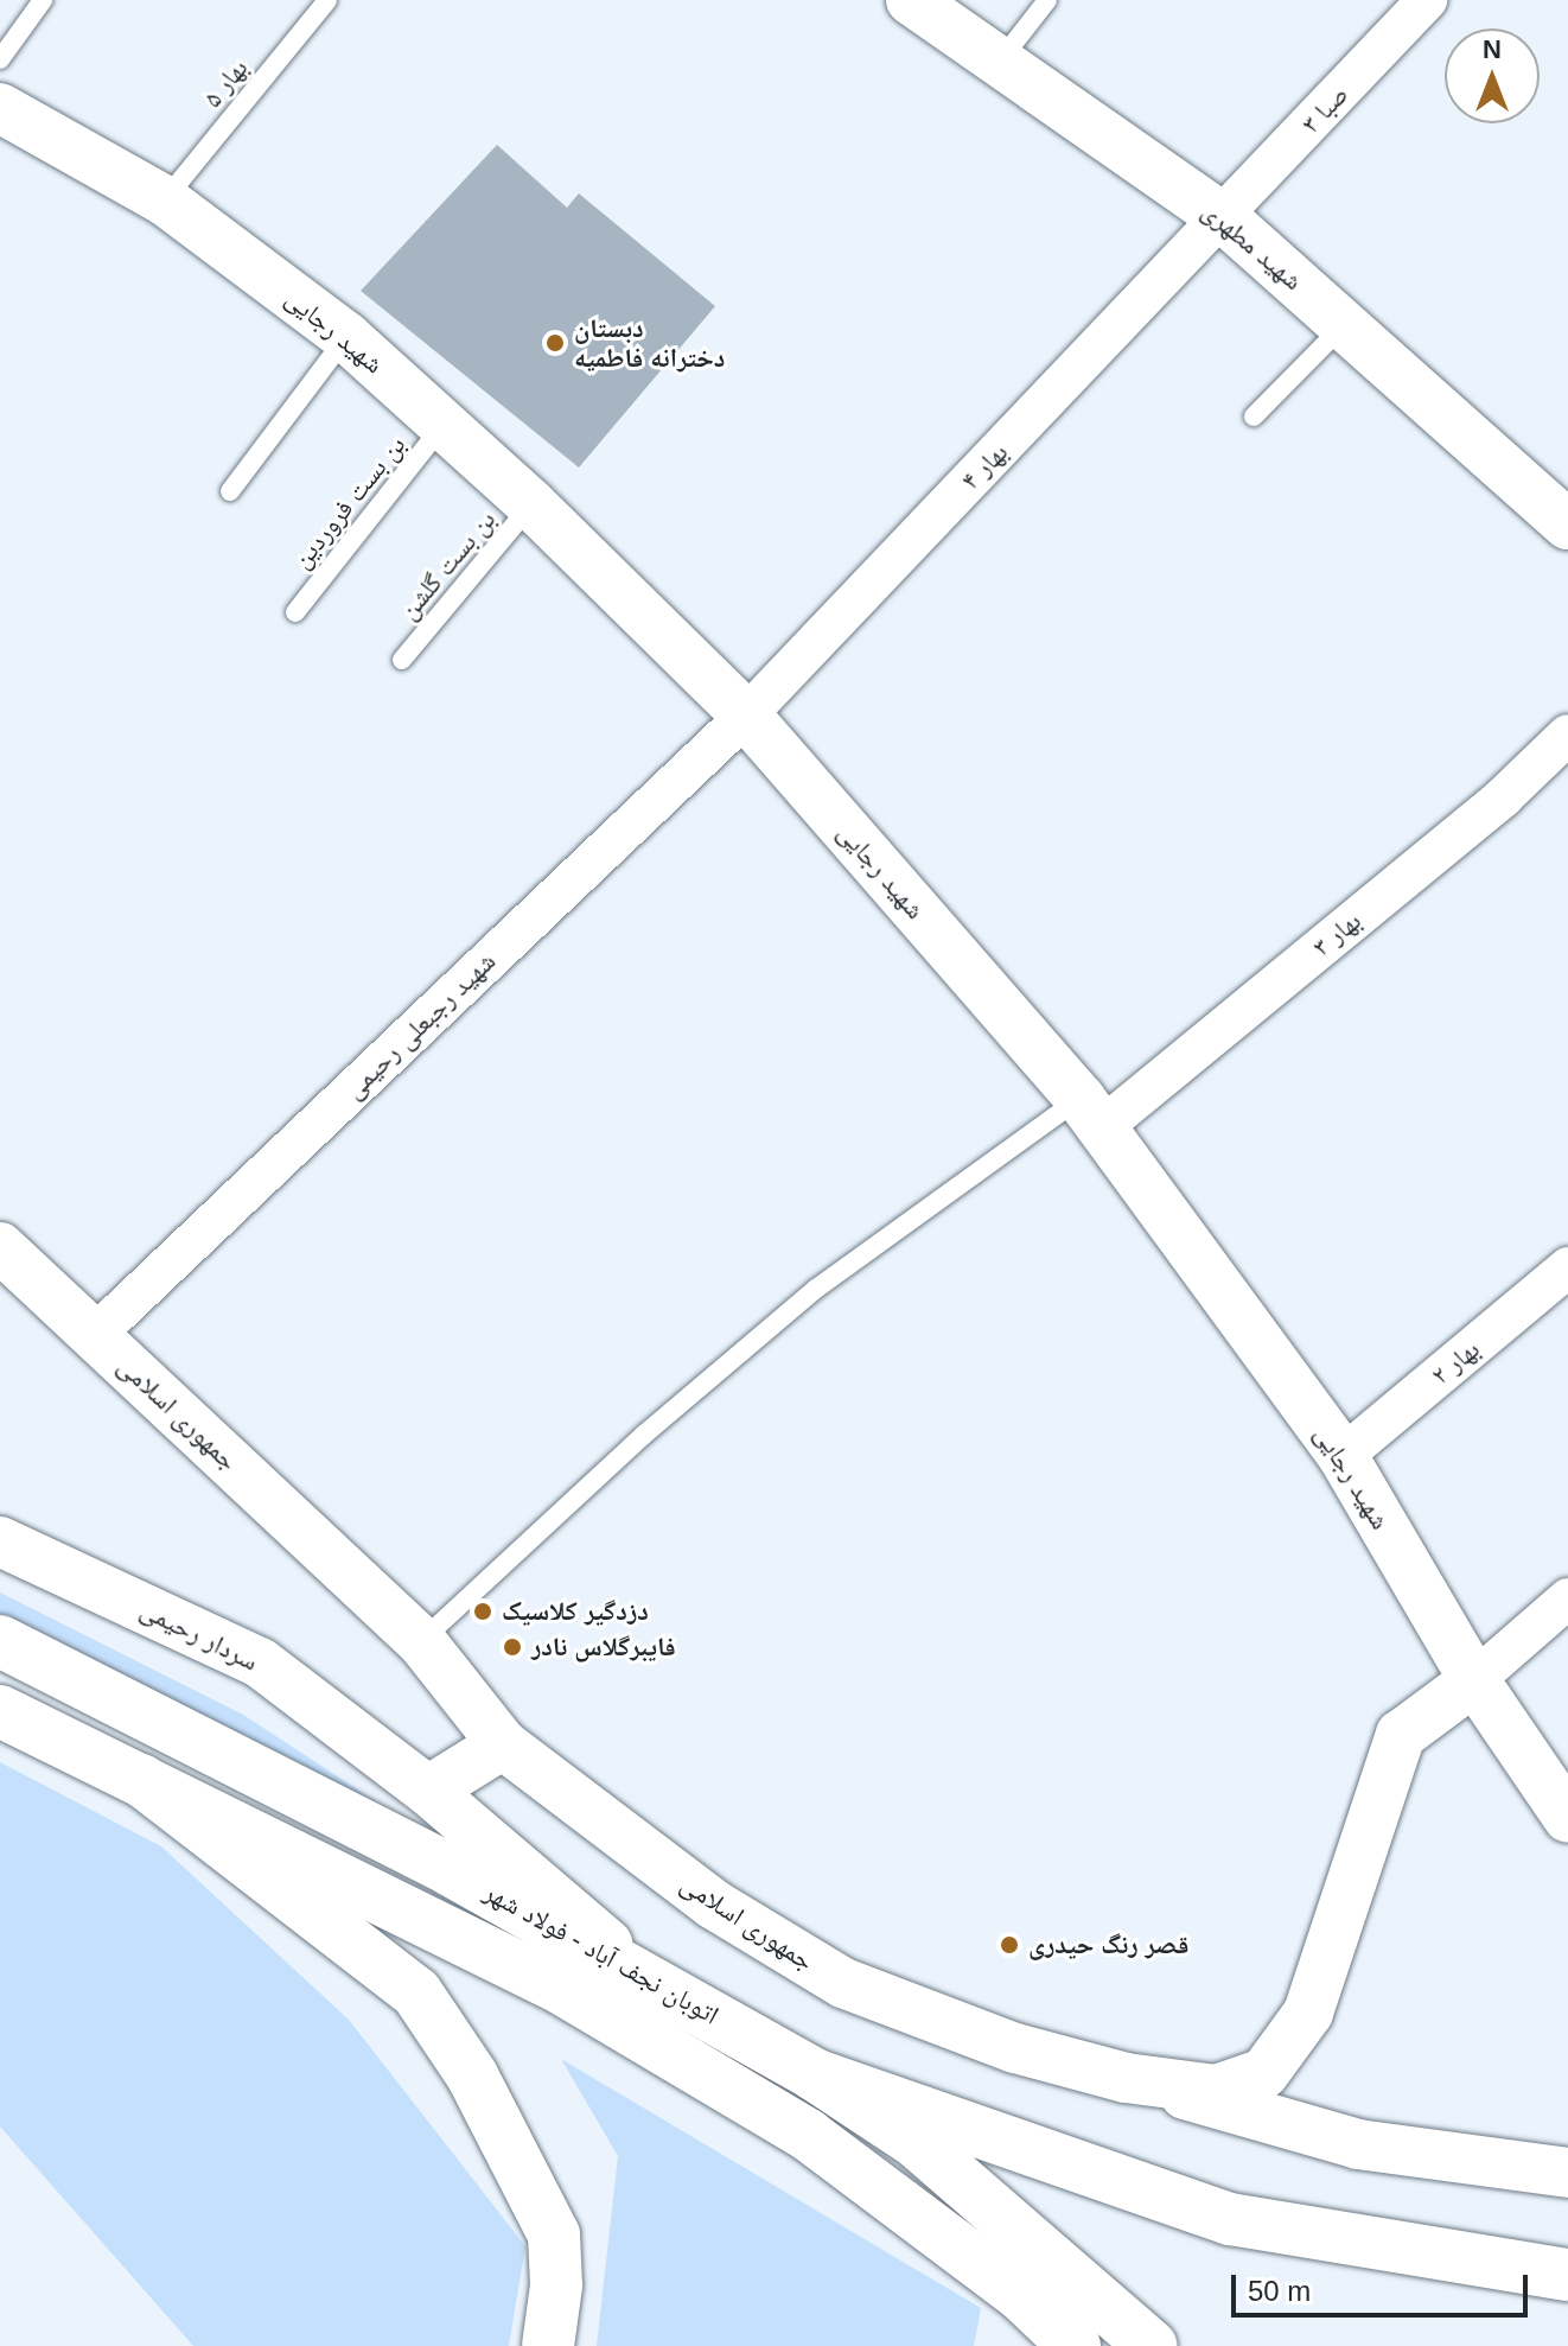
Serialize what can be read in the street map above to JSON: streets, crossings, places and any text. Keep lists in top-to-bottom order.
{
  "streets": {
    "highway": ["اتوبان نجف آباد - فولاد شهر"],
    "street": [
      "صبا ۳",
      "شهید مطهری",
      "شهید رجایی",
      "بهار ۴",
      "بهار ۳",
      "شهید رجبعلی رحیمی",
      "بهار ۲",
      "جمهوری اسلامی",
      "سردار رحیمی"
    ],
    "lane": ["بهار ۵", "بن بست فروردین", "بن بست گلشن"]
  },
  "crossings": [
    ["بهار ۵", "شهید رجایی"],
    ["صبا ۳", "شهید مطهری"],
    ["صبا ۳", "بهار ۴"],
    ["شهید مطهری", "بهار ۴"],
    ["شهید رجایی", "بهار ۴"],
    ["شهید رجایی", "بن بست فروردین"],
    ["شهید رجایی", "بن بست گلشن"],
    ["شهید رجایی", "بهار ۳"],
    ["شهید رجایی", "شهید رجبعلی رحیمی"],
    ["شهید رجایی", "بهار ۲"],
    ["شهید رجایی", "جمهوری اسلامی"],
    ["بهار ۴", "شهید رجبعلی رحیمی"],
    ["شهید رجبعلی رحیمی", "جمهوری اسلامی"],
    ["سردار رحیمی", "اتوبان نجف آباد - فولاد شهر"]
  ],
  "places": [
    "دبستان دخترانه فاطمیه",
    "دزدگیر کلاسیک",
    "فایبرگلاس نادر",
    "قصر رنگ حیدری"
  ],
  "scale_bar": "50 m",
  "north": "top"
}
